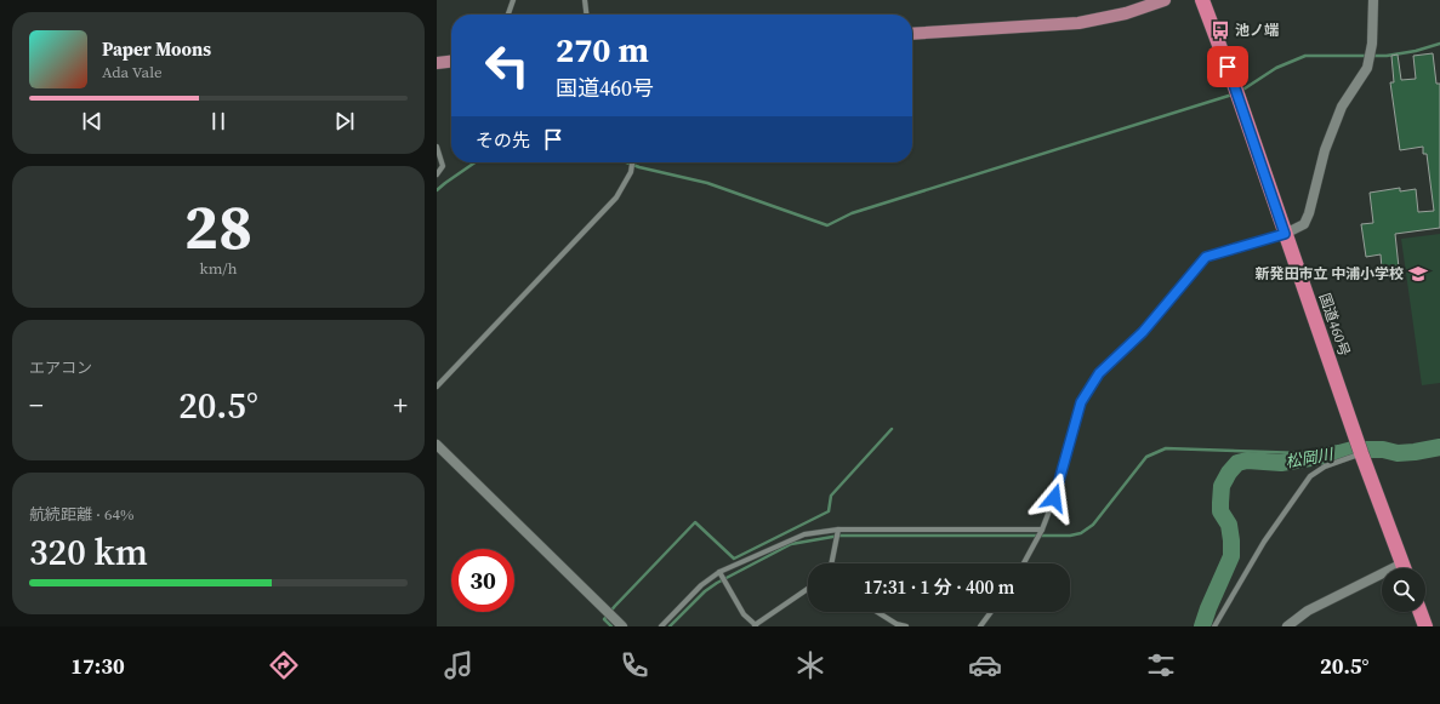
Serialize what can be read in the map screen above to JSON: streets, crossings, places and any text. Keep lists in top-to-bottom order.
{
  "streets": {
    "highway": ["国道460号"]
  },
  "water": ["松岡川"],
  "places": {
    "bus stop": ["池ノ端"],
    "school or university": ["新発田市立 中浦小学校"]
  },
  "page": {
    "turn": ["270 m", "国道460号"],
    "song": ["Paper Moons", "Ada Vale"],
    "then": "その先",
    "tile": [
      ["28", "km/h"],
      "エアコン",
      ["航続距離 · 64%", "320 km"]
    ],
    "heat": ["−", "20.5°", "+"],
    "limit": "30",
    "trip": "17:31 · 1 分 · 400 m",
    "tabs": ["17:30", "20.5°"]
  }
}
